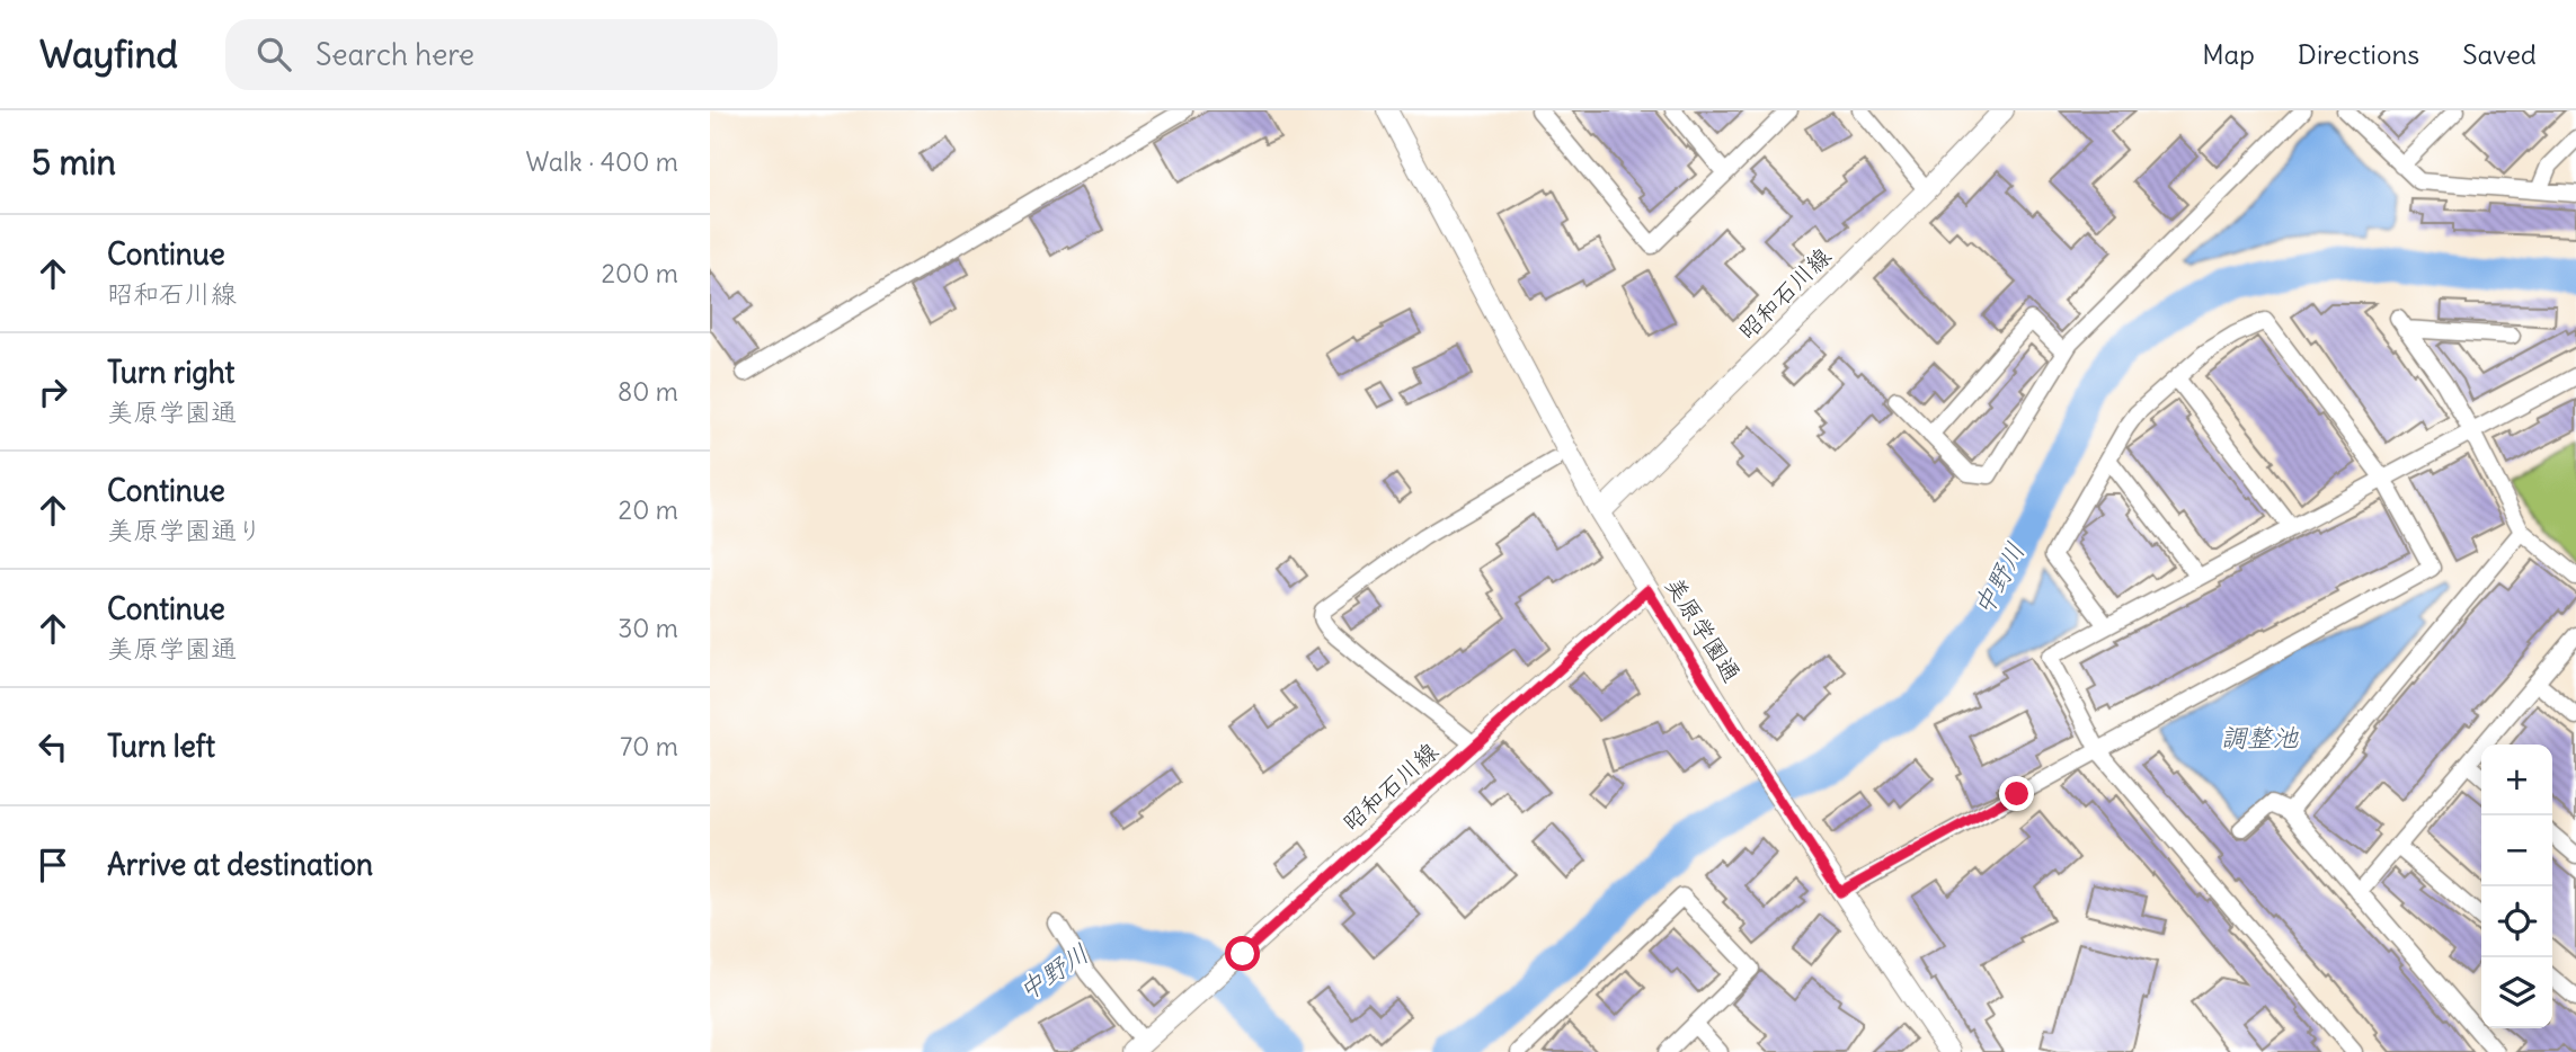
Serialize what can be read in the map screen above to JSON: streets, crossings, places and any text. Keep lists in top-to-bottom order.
{
  "streets": {
    "street": ["昭和石川線", "美原学園通"]
  },
  "crossings": [
    ["昭和石川線", "美原学園通"]
  ],
  "water": ["中野川", "調整池"],
  "page": {
    "header": "Wayfind",
    "search": "Search here",
    "nav": ["Map", "Directions", "Saved"],
    "heading": ["5 min", "Walk · 400 m"],
    "list": [
      ["Continue", "昭和石川線", "200 m"],
      ["Turn right", "美原学園通", "80 m"],
      ["Continue", "美原学園通り", "20 m"],
      ["Continue", "美原学園通", "30 m"],
      ["Turn left", "70 m"],
      "Arrive at destination"
    ],
    "map_buttons": ["+", "−"]
  }
}
